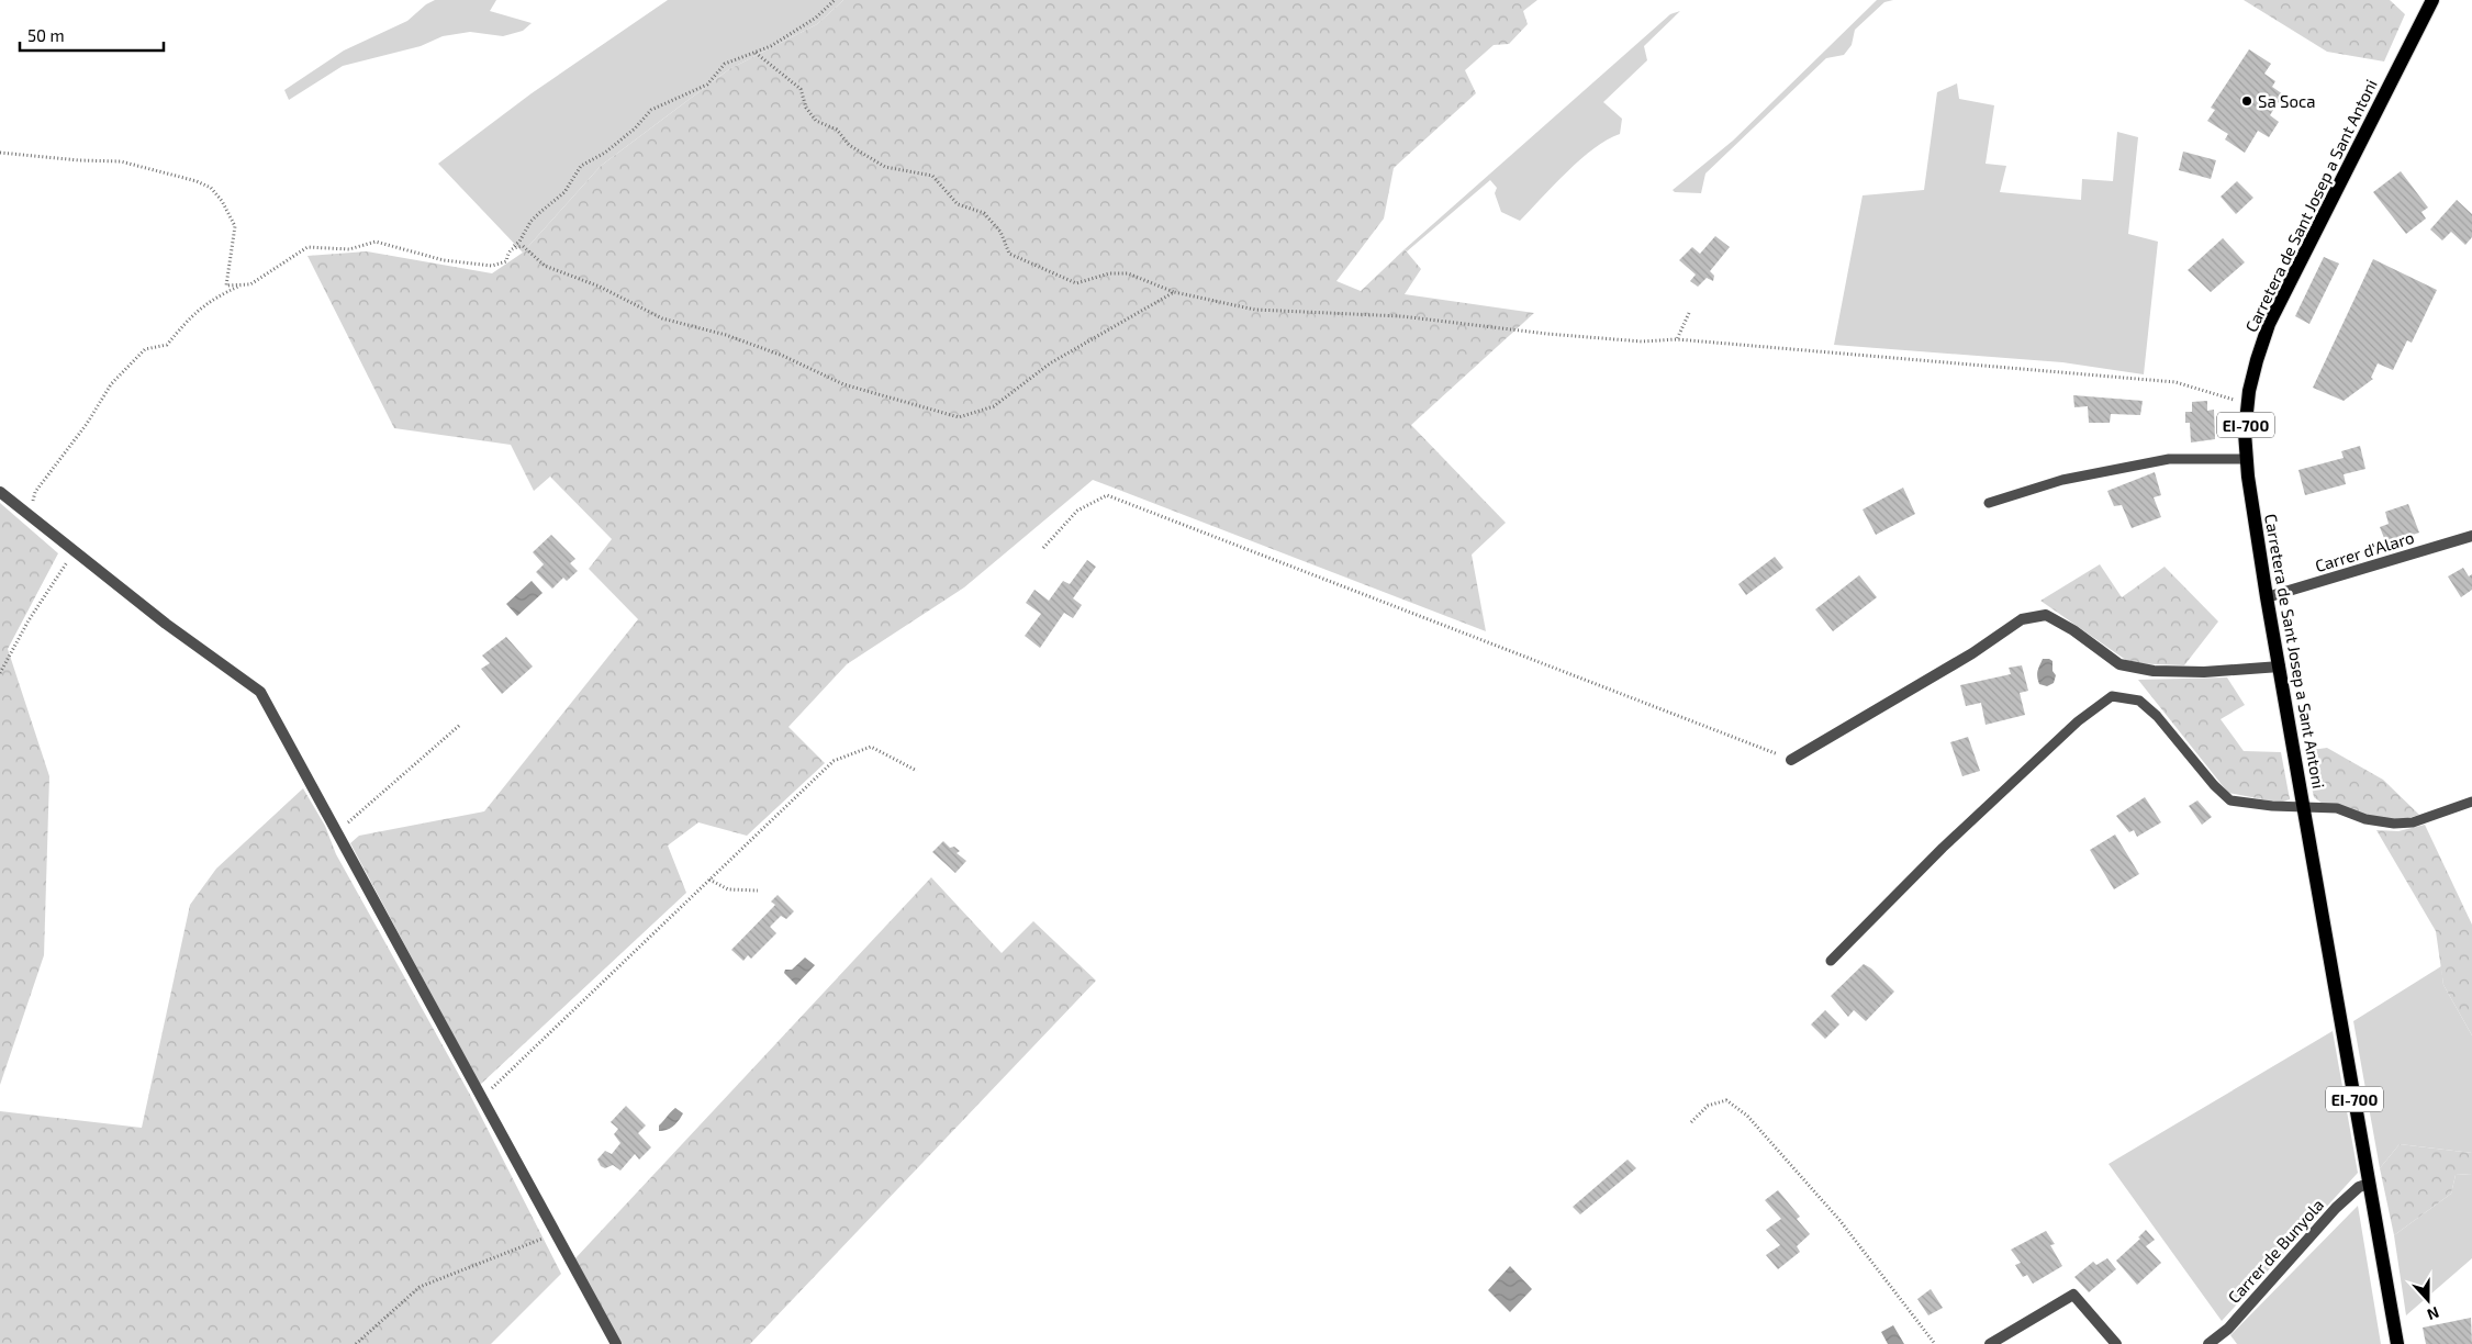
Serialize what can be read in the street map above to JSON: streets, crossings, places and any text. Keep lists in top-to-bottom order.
{
  "streets": {
    "main road": ["Carretera de Sant Josep a Sant Antoni", "EI-700"],
    "street": ["Carrer d'Alaro", "Carrer de Bunyola"]
  },
  "crossings": [
    ["Carretera de Sant Josep a Sant Antoni", "Carrer d'Alaro"],
    ["Carretera de Sant Josep a Sant Antoni", "Carrer de Bunyola"]
  ],
  "places": ["Sa Soca"],
  "scale_bar": "50 m",
  "north": "bottom"
}
